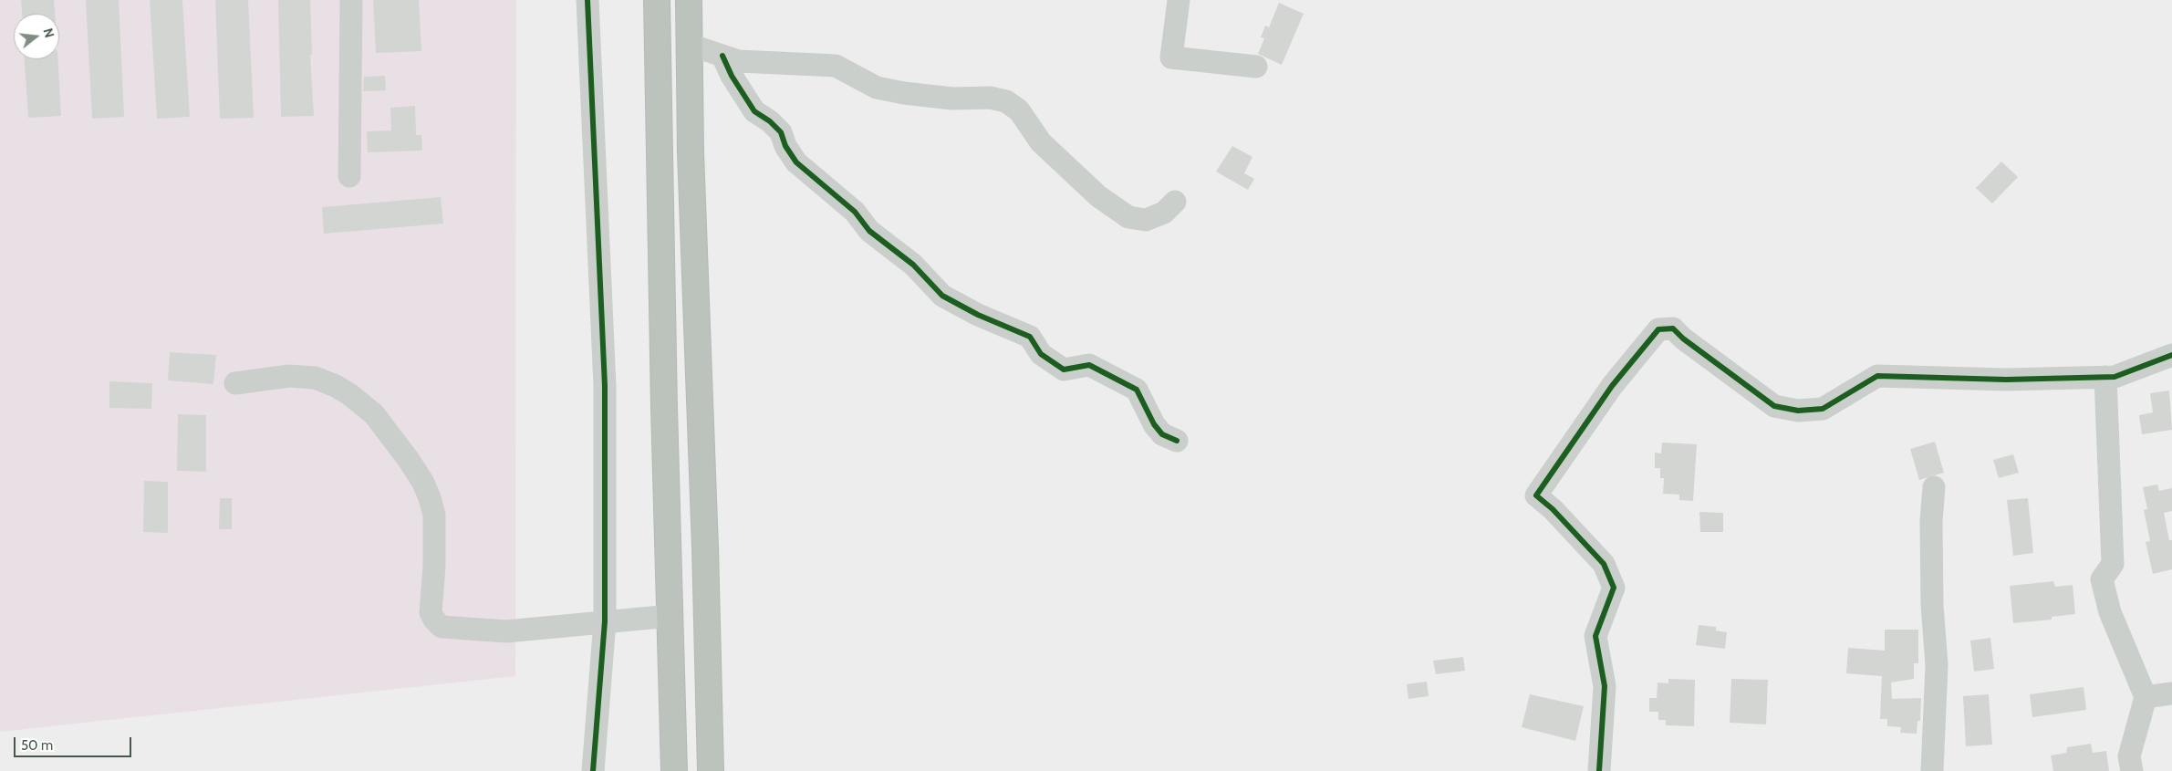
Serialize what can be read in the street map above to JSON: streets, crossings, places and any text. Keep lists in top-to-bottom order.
{
  "scale_bar": "50 m",
  "north": "right"
}
